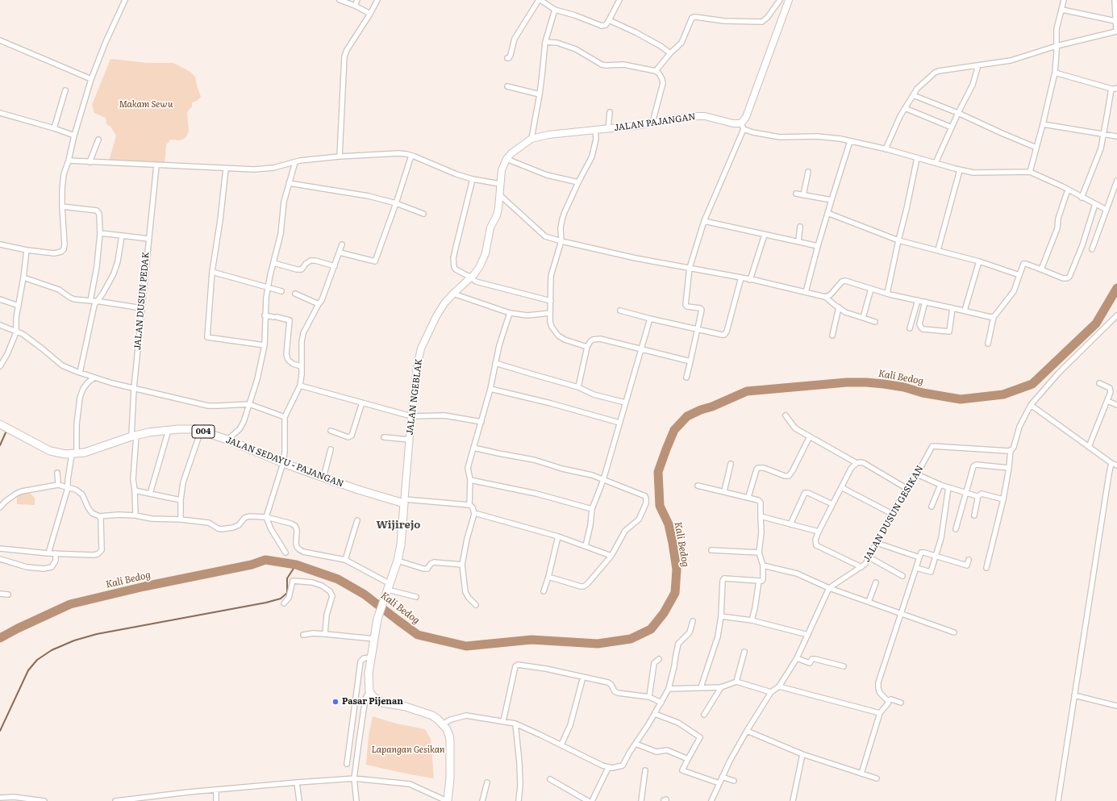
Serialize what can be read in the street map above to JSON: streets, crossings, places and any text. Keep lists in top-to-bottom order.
{
  "streets": {
    "main road": [
      "JALAN PAJANGAN",
      "JALAN NGEBLAK",
      "004",
      "JALAN SEDAYU - PAJANGAN"
    ],
    "street": ["JALAN DUSUN PEDAK", "JALAN DUSUN GESIKAN"]
  },
  "crossings": [
    ["JALAN PAJANGAN", "JALAN NGEBLAK"],
    ["JALAN DUSUN PEDAK", "JALAN SEDAYU - PAJANGAN"],
    ["JALAN NGEBLAK", "JALAN SEDAYU - PAJANGAN"]
  ],
  "districts": ["Wijirejo"],
  "water": ["Kali Bedog"],
  "parks": ["Makam Sewu", "Lapangan Gesikan"],
  "places": ["Pasar Pijenan"]
}
